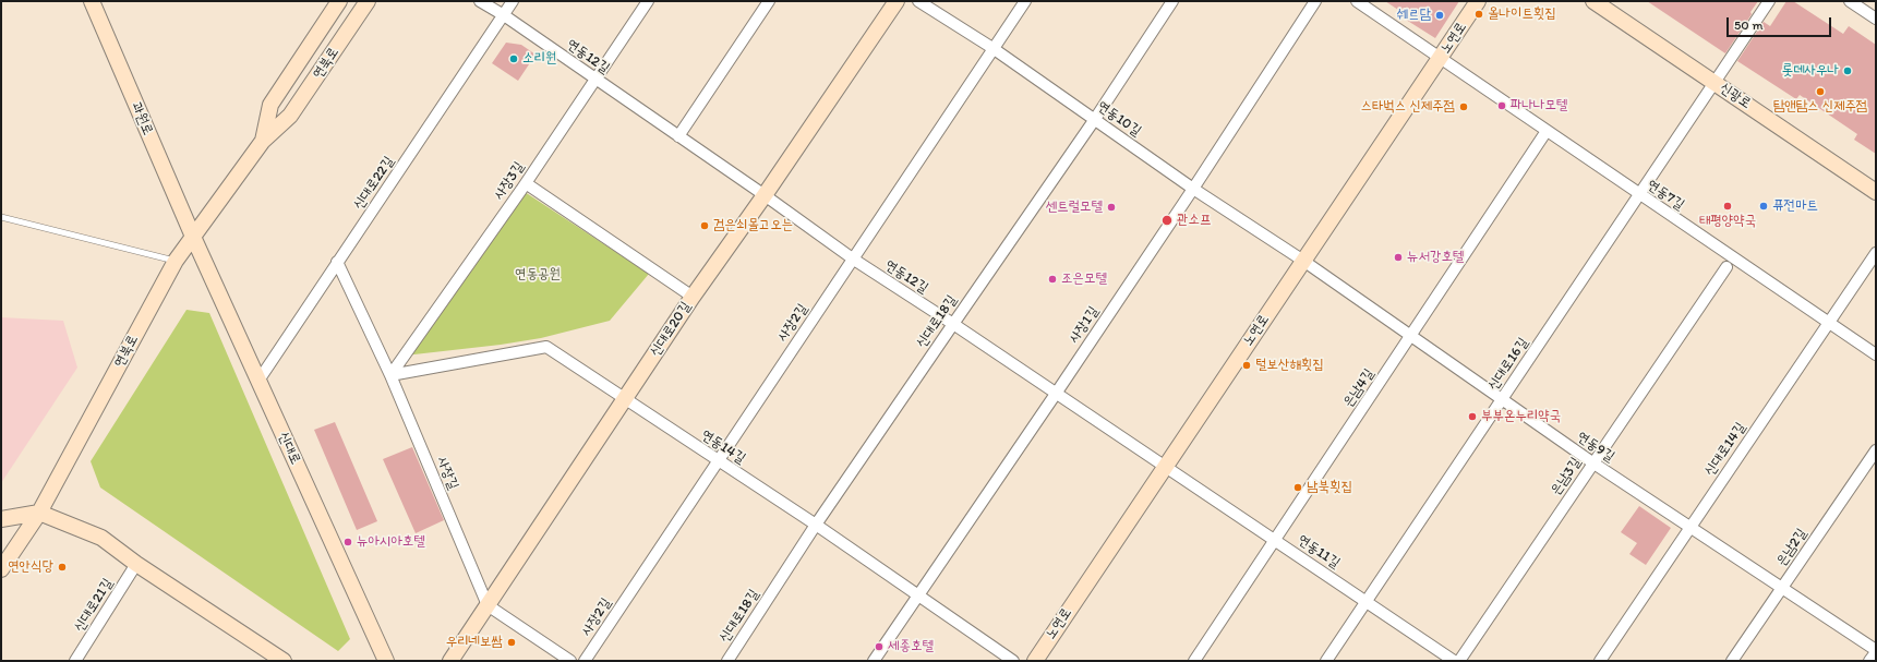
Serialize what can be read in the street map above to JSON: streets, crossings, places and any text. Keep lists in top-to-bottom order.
{
  "streets": {
    "main road": [
      "노연로",
      "연북로",
      "신광로",
      "과원로",
      "신대로20길",
      "신대로"
    ],
    "street": [
      "연동12길",
      "연동10길",
      "사장3길",
      "신대로22길",
      "연동7길",
      "신대로18길",
      "사장2길",
      "사장1길",
      "신대로16길",
      "은남4길",
      "연동14길",
      "연동9길",
      "신대로14길",
      "사장길",
      "은남3길",
      "은남2길",
      "연동11길",
      "신대로21길"
    ]
  },
  "crossings": [
    ["노연로", "연동12길"],
    ["노연로", "연동10길"],
    ["노연로", "연동7길"],
    ["노연로", "연동9길"],
    ["노연로", "연동11길"],
    ["연동12길", "사장3길"],
    ["연동12길", "신대로22길"],
    ["연동12길", "신대로18길"],
    ["연동12길", "사장2길"],
    ["연동12길", "사장1길"],
    ["연동12길", "신대로20길"],
    ["연동12길", "연동11길"],
    ["연북로", "과원로"],
    ["연북로", "신대로"],
    ["신광로", "신대로16길"],
    ["과원로", "신대로"],
    ["연동10길", "신대로18길"],
    ["연동10길", "사장2길"],
    ["연동10길", "사장1길"],
    ["연동10길", "연동9길"],
    ["사장3길", "연동14길"],
    ["사장3길", "사장길"],
    ["신대로22길", "신대로"],
    ["신대로22길", "사장길"],
    ["연동7길", "신대로16길"],
    ["연동7길", "은남4길"],
    ["연동7길", "신대로14길"],
    ["신대로18길", "연동14길"],
    ["사장2길", "연동14길"],
    ["사장1길", "연동14길"],
    ["신대로20길", "연동14길"],
    ["신대로20길", "사장길"],
    ["신대로16길", "연동9길"],
    ["신대로16길", "연동11길"],
    ["은남4길", "연동9길"],
    ["은남4길", "연동11길"],
    ["연동14길", "사장길"],
    ["연동9길", "신대로14길"],
    ["연동9길", "은남3길"],
    ["연동9길", "은남2길"]
  ],
  "parks": ["연동공원"],
  "places": [
    "올나이트횟집",
    "쉐르담",
    "소리원",
    "롯데사우나",
    "탐앤탐스 신제주점",
    "파나나모텔",
    "스타벅스 신제주점",
    "태평양약국",
    "퓨전마트",
    "센트럴모텔",
    "관소프",
    "검은쇠몰고오는",
    "뉴서강호텔",
    "조은모텔",
    "털보산해횟집",
    "부부온누리약국",
    "남북횟집",
    "뉴아시아호텔",
    "연안식당",
    "우리네보쌈",
    "세종호텔"
  ],
  "scale_bar": "50 m"
}
